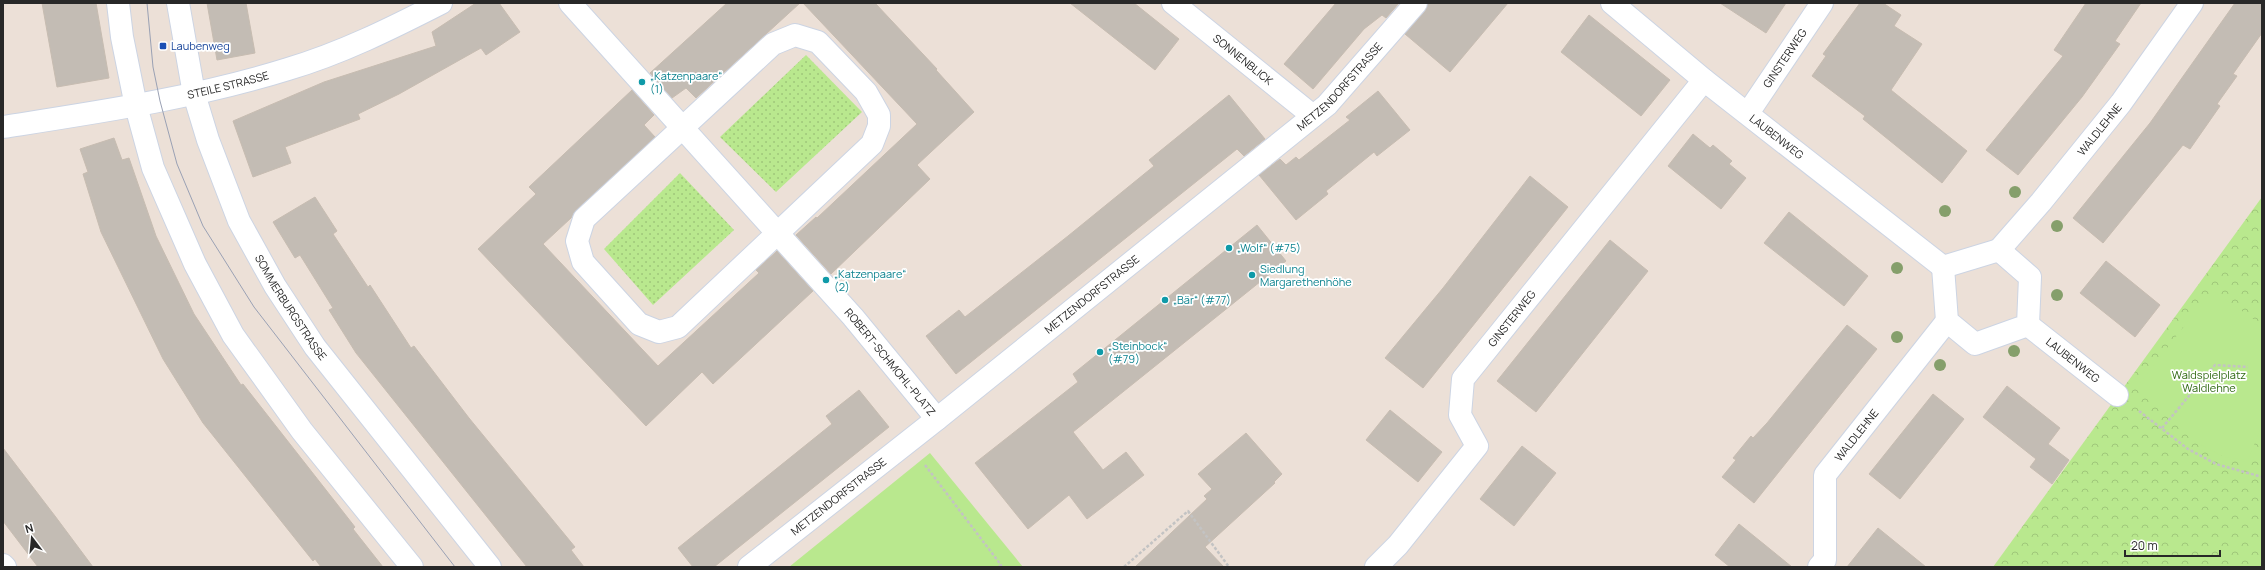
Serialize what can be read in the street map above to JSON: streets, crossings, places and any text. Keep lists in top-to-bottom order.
{
  "streets": {
    "street": [
      "GINSTERWEG",
      "SONNENBLICK",
      "STEILE STRASSE",
      "METZENDORFSTRASSE",
      "WALDLEHNE",
      "LAUBENWEG",
      "SOMMERBURGSTRASSE",
      "ROBERT-SCHMOHL-PLATZ"
    ]
  },
  "crossings": [
    ["GINSTERWEG", "LAUBENWEG"],
    ["SONNENBLICK", "METZENDORFSTRASSE"],
    ["STEILE STRASSE", "SOMMERBURGSTRASSE"],
    ["METZENDORFSTRASSE", "ROBERT-SCHMOHL-PLATZ"],
    ["WALDLEHNE", "LAUBENWEG"]
  ],
  "parks": ["Waldspielplatz Waldlehne"],
  "places": {
    "transit": ["Laubenweg"],
    "other": [
      "„Katzenpaare“ (1)",
      "„Wolf“ (#75)",
      "Siedlung Margarethenhöhe",
      "„Katzenpaare“ (2)",
      "„Bär“ (#77)",
      "„Steinbock“ (#79)"
    ]
  },
  "scale_bar": "20 m",
  "north": "top"
}
